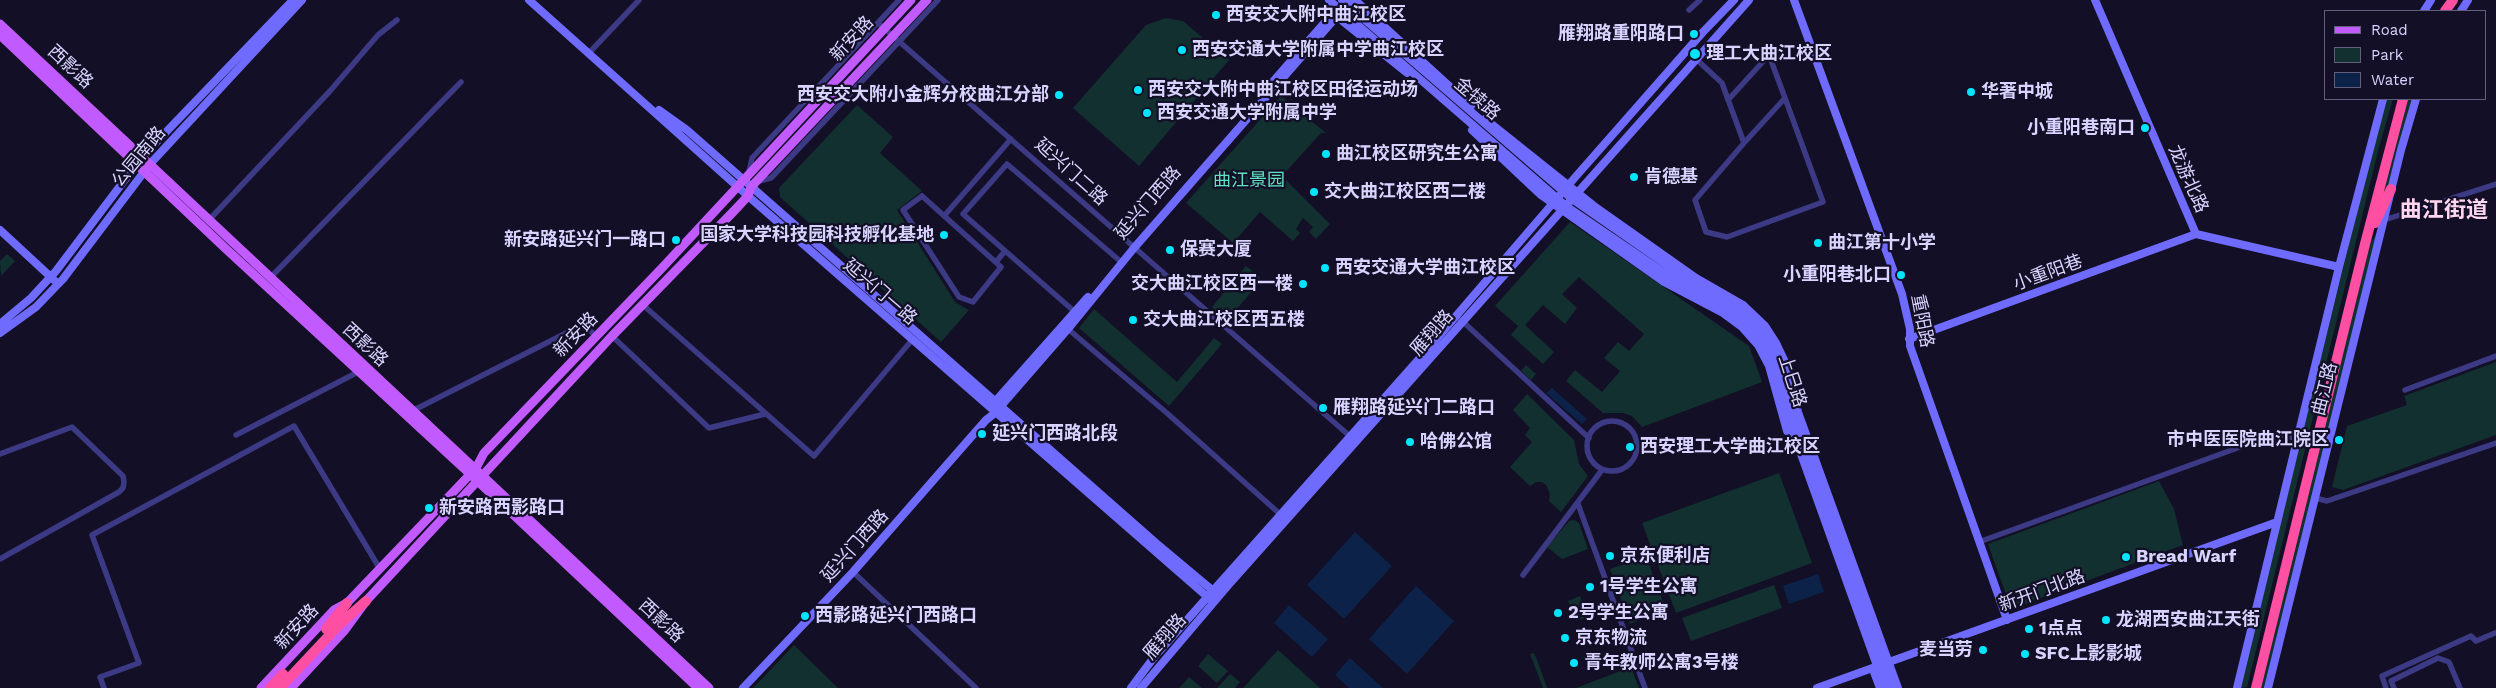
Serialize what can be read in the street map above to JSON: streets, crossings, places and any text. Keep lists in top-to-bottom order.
{
  "streets": {
    "highway": ["曲江路"],
    "main road": [
      "新安路",
      "西影路",
      "金犊路",
      "公园南路",
      "龙游北路",
      "延兴门西路",
      "小重阳巷",
      "延兴门一路",
      "重阳路",
      "雁翔路",
      "上巳路",
      "新开门北路"
    ],
    "street": ["延兴门二路"]
  },
  "crossings": [
    ["新安路", "西影路"],
    ["新安路", "延兴门二路"],
    ["新安路", "延兴门一路"],
    ["西影路", "公园南路"],
    ["金犊路", "延兴门西路"],
    ["金犊路", "雁翔路"],
    ["金犊路", "上巳路"],
    ["延兴门二路", "延兴门西路"],
    ["延兴门二路", "雁翔路"],
    ["龙游北路", "小重阳巷"],
    ["龙游北路", "曲江路"],
    ["延兴门西路", "延兴门一路"],
    ["小重阳巷", "重阳路"],
    ["延兴门一路", "雁翔路"],
    ["重阳路", "新开门北路"],
    ["雁翔路", "上巳路"],
    ["上巳路", "新开门北路"],
    ["曲江路", "新开门北路"]
  ],
  "districts": ["曲江街道"],
  "parks": ["曲江景园"],
  "places": [
    "西安交大附中曲江校区",
    "雁翔路重阳路口",
    "西安交通大学附属中学曲江校区",
    "理工大曲江校区",
    "西安交大附中曲江校区田径运动场",
    "华著中城",
    "西安交大附小金辉分校曲江分部",
    "西安交通大学附属中学",
    "小重阳巷南口",
    "曲江校区研究生公寓",
    "肯德基",
    "交大曲江校区西二楼",
    "国家大学科技园科技孵化基地",
    "新安路延兴门一路口",
    "曲江第十小学",
    "保赛大厦",
    "西安交通大学曲江校区",
    "小重阳巷北口",
    "交大曲江校区西一楼",
    "交大曲江校区西五楼",
    "雁翔路延兴门二路口",
    "延兴门西路北段",
    "市中医医院曲江院区",
    "哈佛公馆",
    "西安理工大学曲江校区",
    "新安路西影路口",
    "京东便利店",
    "Bread Warf",
    "1号学生公寓",
    "2号学生公寓",
    "西影路延兴门西路口",
    "龙湖西安曲江天街",
    "1点点",
    "京东物流",
    "麦当劳",
    "SFC上影影城",
    "青年教师公寓3号楼"
  ],
  "legend": ["Road", "Park", "Water"]
}
